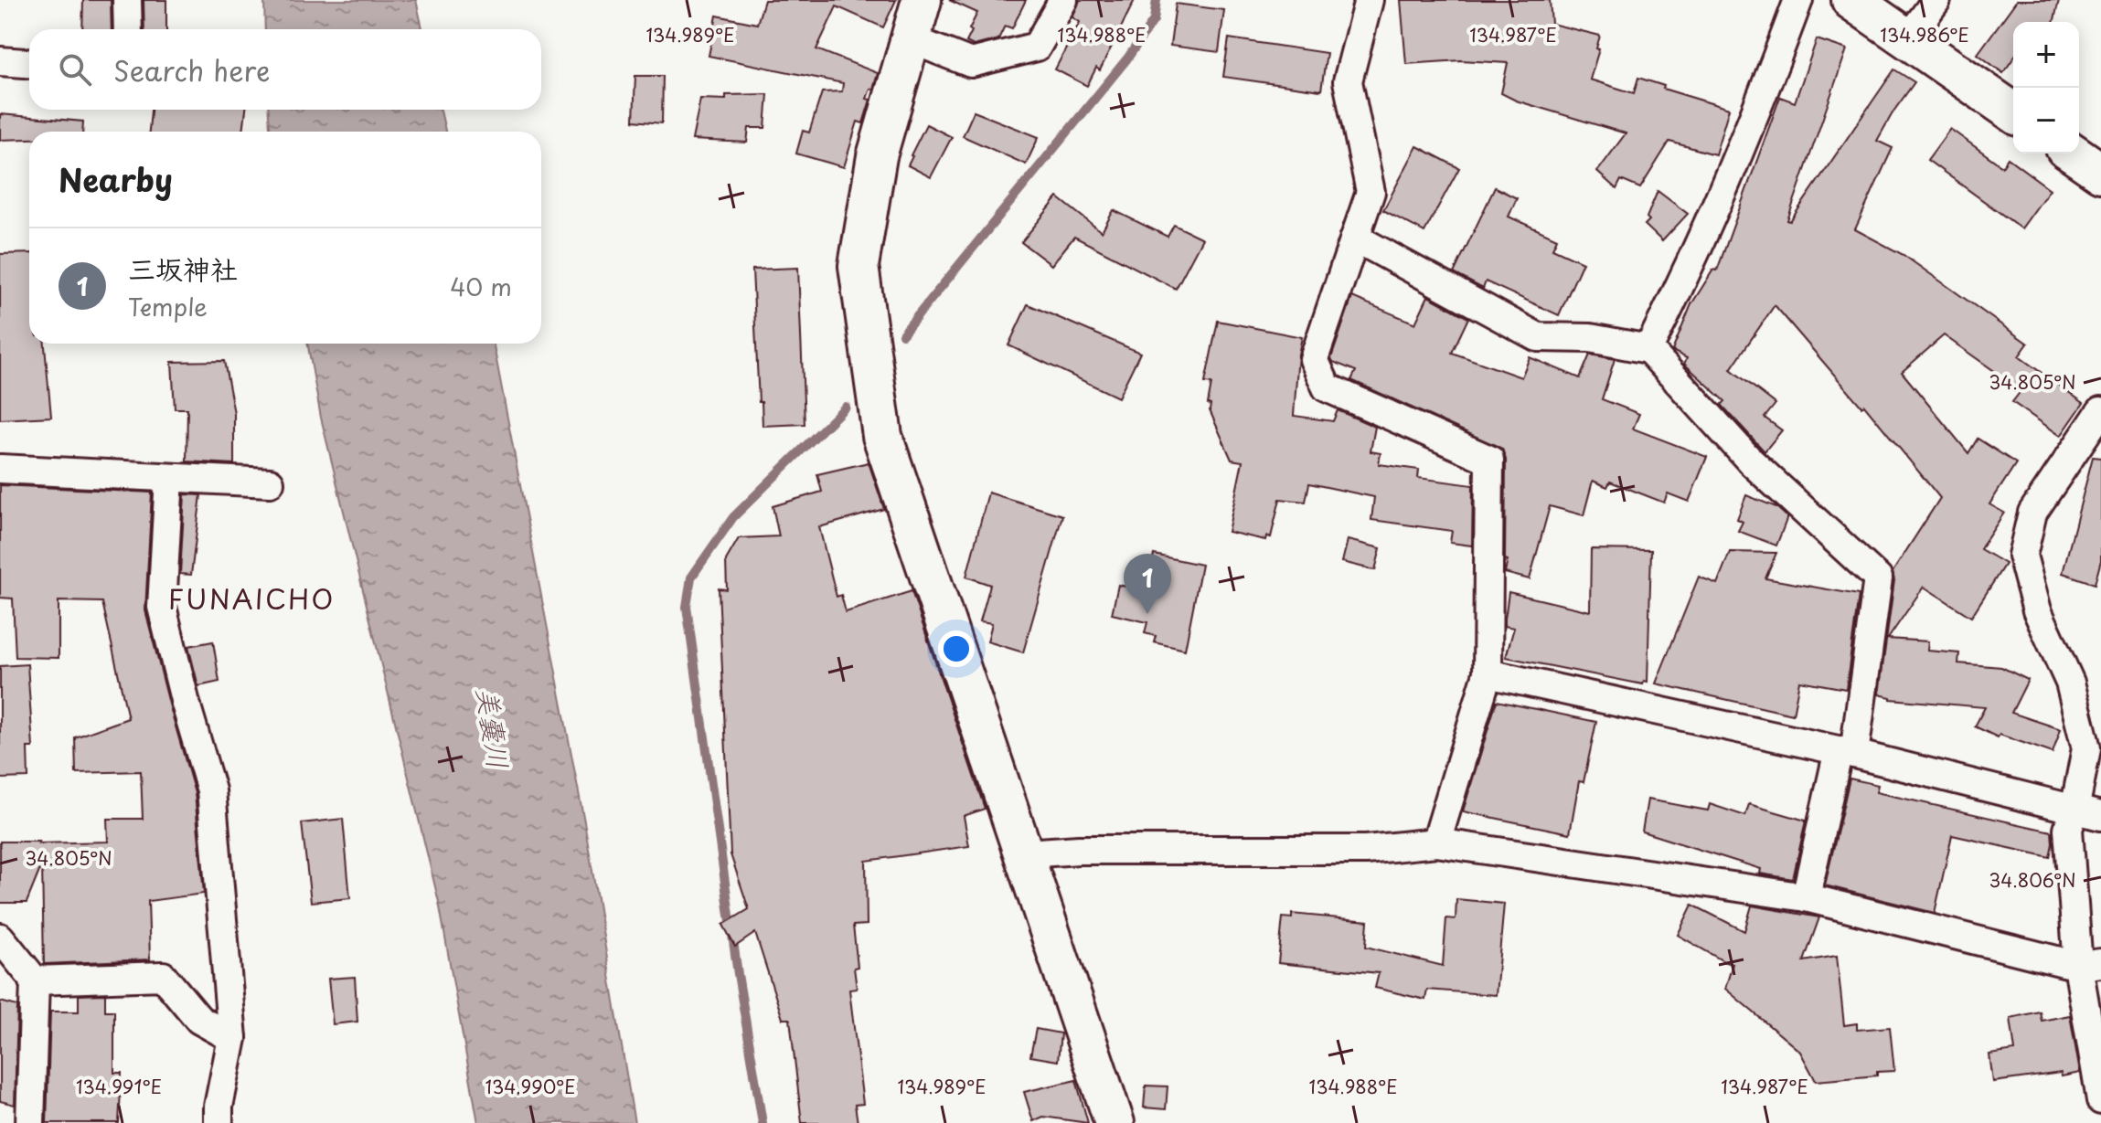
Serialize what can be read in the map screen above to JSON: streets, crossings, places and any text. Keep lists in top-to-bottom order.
{
  "districts": ["FUNAICHO"],
  "water": ["美嚢川"],
  "page": {
    "map_buttons": ["+", "−"],
    "search": "Search here",
    "heading": "Nearby",
    "list": [
      {
        "mark": "1",
        "name": "三坂神社",
        "note": "Temple",
        "value": "40 m"
      }
    ],
    "pins": "1"
  },
  "coordinates": [
    "134.989°E",
    "134.988°E",
    "134.987°E",
    "134.986°E",
    "34.805°N",
    "34.806°N",
    "134.991°E",
    "134.990°E"
  ]
}
